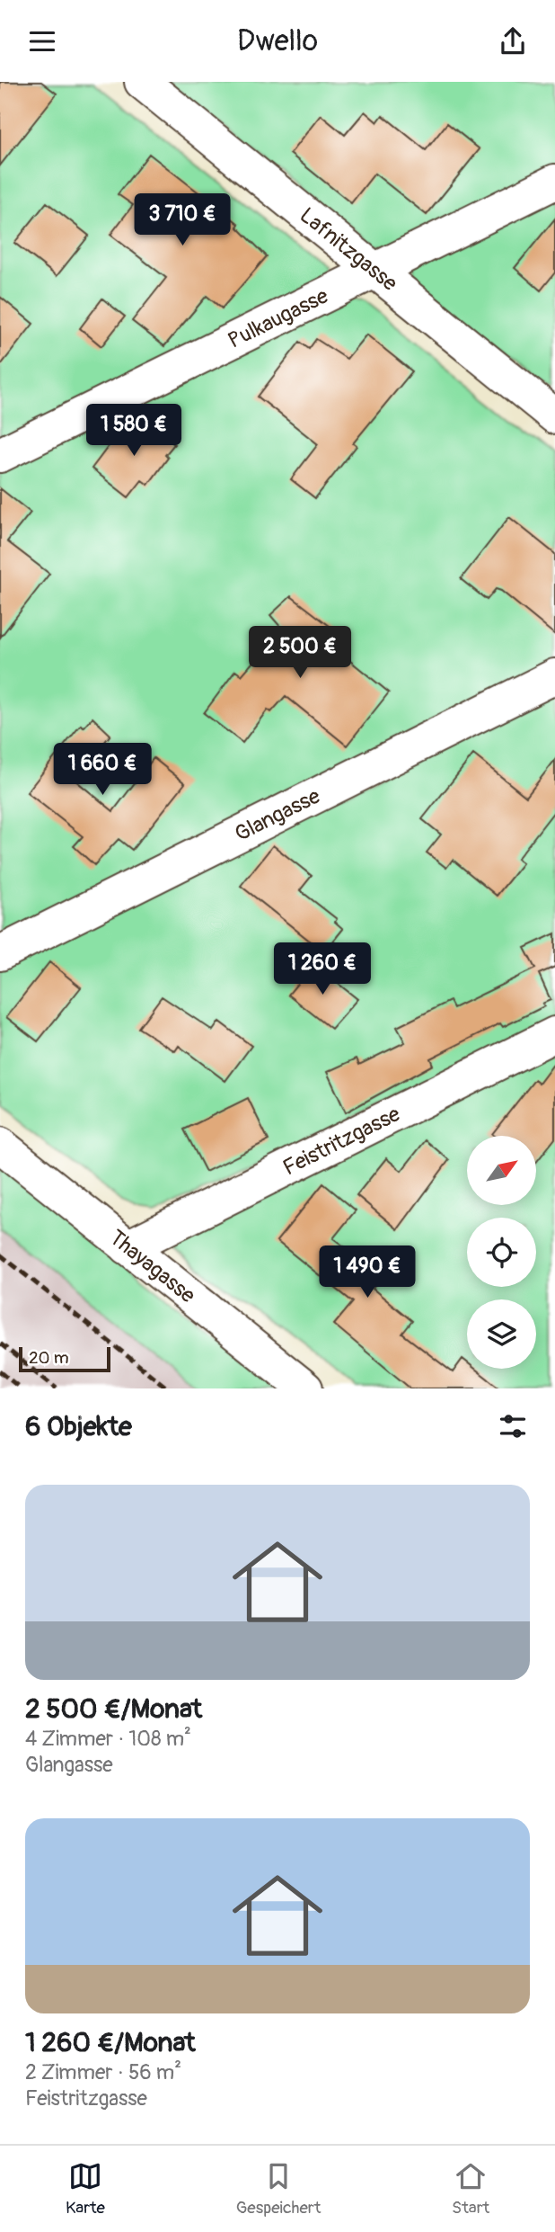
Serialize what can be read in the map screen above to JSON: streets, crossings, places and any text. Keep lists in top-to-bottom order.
{
  "streets": {
    "street": [
      "Lafnitzgasse",
      "Pulkaugasse",
      "Glangasse",
      "Feistritzgasse",
      "Thayagasse"
    ]
  },
  "crossings": [
    ["Lafnitzgasse", "Pulkaugasse"],
    ["Feistritzgasse", "Thayagasse"]
  ],
  "scale_bar": "20 m",
  "north": "top right",
  "page": {
    "header": "Dwello",
    "price": [
      "3 710 €",
      "1 580 €",
      "2 500 €",
      "1 660 €",
      "1 260 €",
      "1 490 €"
    ],
    "scale": "20 m",
    "heading": "6 Objekte",
    "list": [
      {
        "name": "2 500 €/Monat",
        "note": "4 Zimmer · 108 m² · Glangasse"
      },
      {
        "name": "1 260 €/Monat",
        "note": "2 Zimmer · 56 m² · Feistritzgasse"
      }
    ],
    "tabs": ["Karte", "Gespeichert", "Start"]
  }
}
